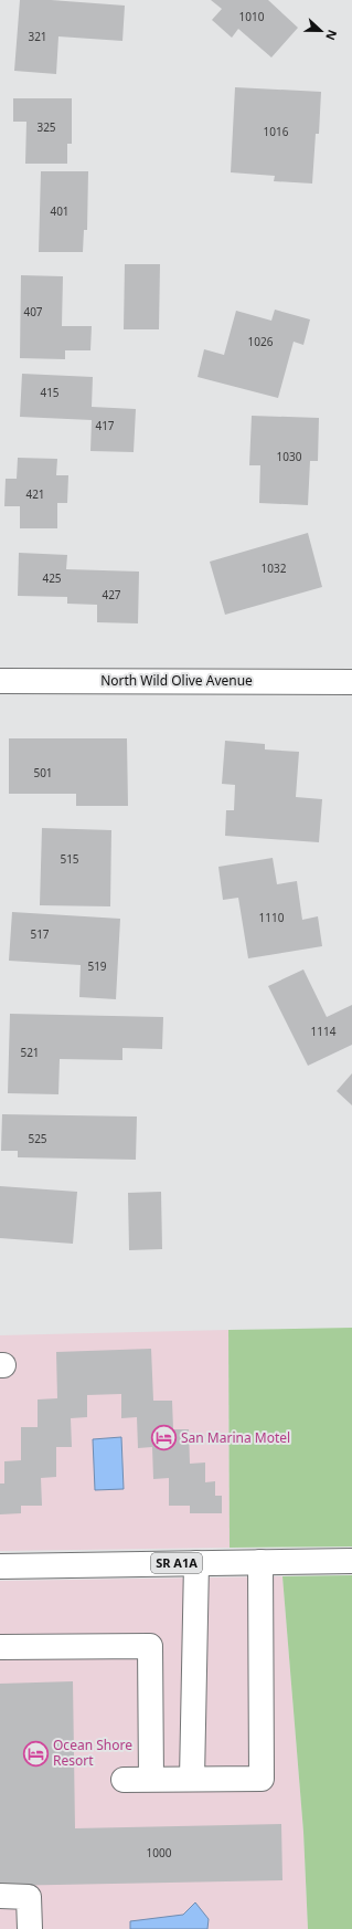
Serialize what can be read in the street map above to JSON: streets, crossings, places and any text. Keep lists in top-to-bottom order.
{
  "streets": {
    "main road": ["North Wild Olive Avenue", "SR A1A"]
  },
  "places": {
    "hotel": ["San Marina Motel", "Ocean Shore Resort"]
  },
  "house_numbers": [
    "1010",
    "321",
    "325",
    "1016",
    "401",
    "407",
    "1026",
    "415",
    "417",
    "1030",
    "421",
    "1032",
    "425",
    "427",
    "501",
    "515",
    "1110",
    "517",
    "519",
    "1114",
    "521",
    "525",
    "1000"
  ],
  "north": "right"
}
